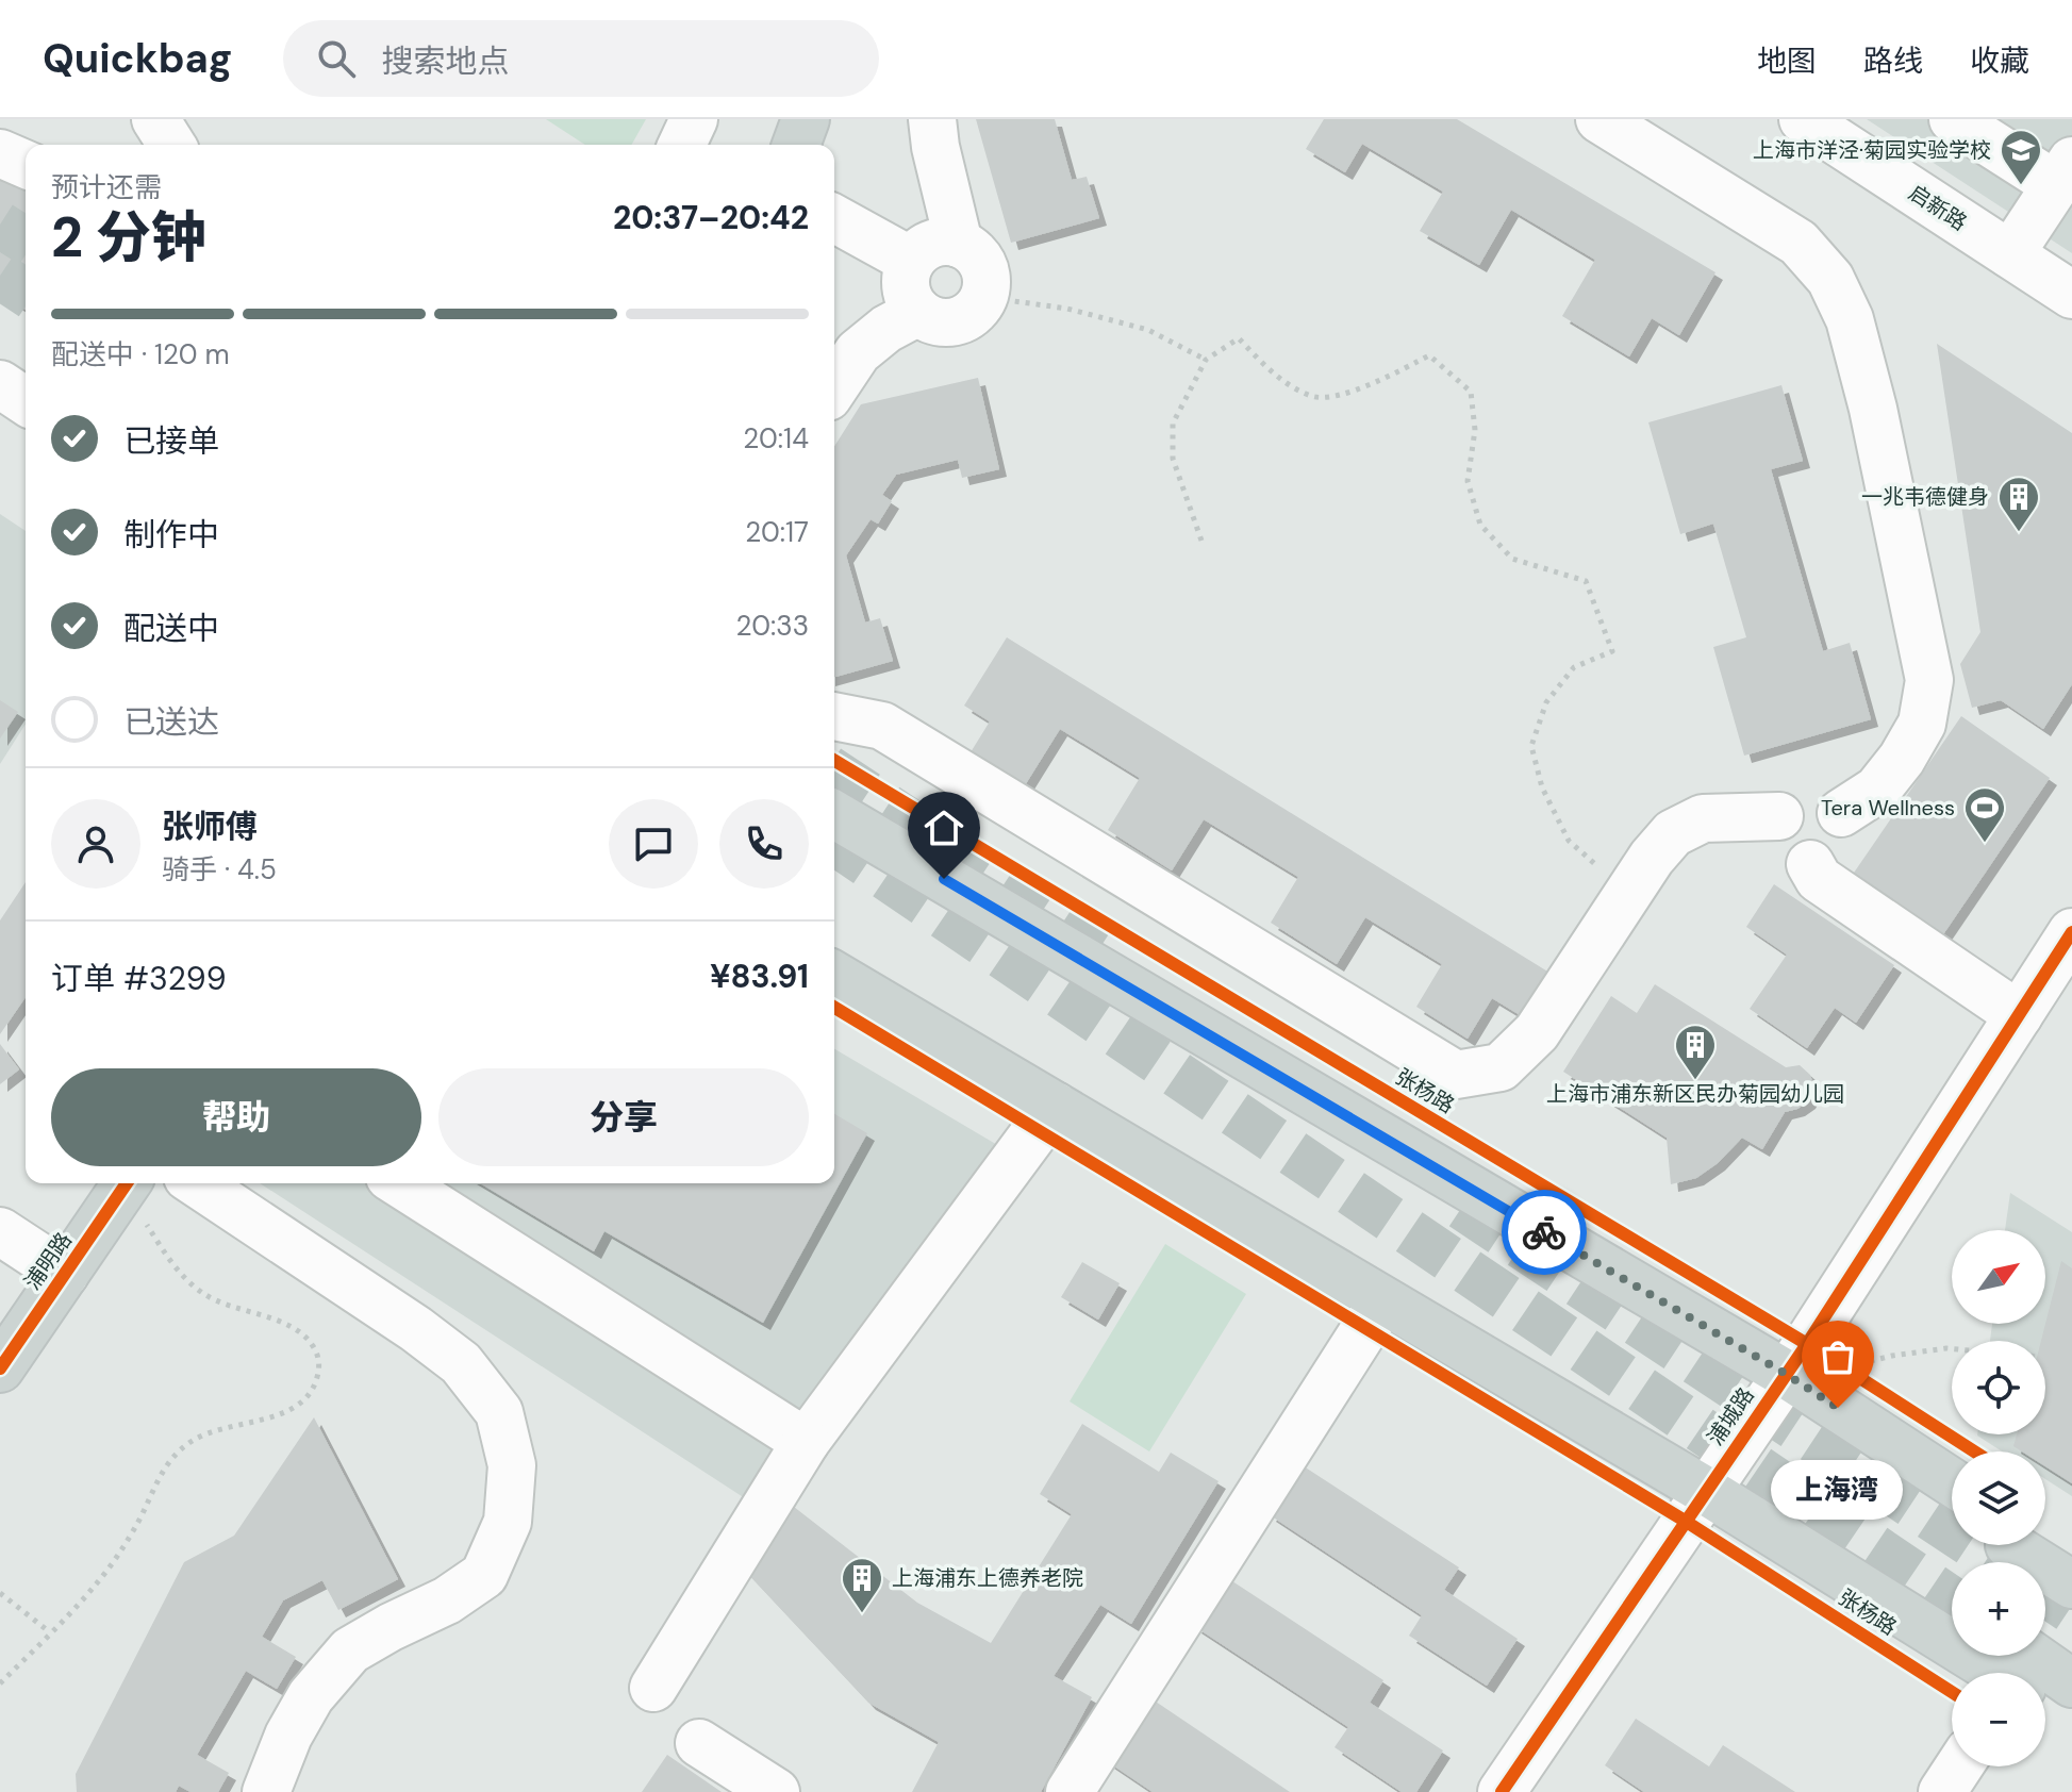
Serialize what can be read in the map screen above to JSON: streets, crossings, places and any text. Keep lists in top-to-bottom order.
{
  "streets": {
    "main road": ["张杨路", "浦明路"],
    "street": ["启新路", "浦城路"]
  },
  "crossings": [
    ["张杨路", "浦城路"]
  ],
  "places": {
    "school or university": ["上海市洋泾·菊园实验学校"],
    "building": ["一兆韦德健身", "上海市浦东新区民办菊园幼儿园", "上海浦东上德养老院"],
    "sports": ["Tera Wellness"],
    "other": ["上海湾"]
  },
  "north": "top right",
  "page": {
    "header": "Quickbag",
    "search": "搜索地点",
    "nav": ["地图", "路线", "收藏"],
    "heading": ["2 分钟", "预计还需", "20:37–20:42"],
    "panel": [
      "张师傅",
      "骑手 · 4.5",
      "订单 #3299",
      "¥83.91"
    ],
    "bar": "配送中 · 120 m",
    "list": [
      ["已接单", "20:14"],
      ["制作中", "20:17"],
      ["配送中", "20:33"],
      "已送达"
    ],
    "buttons": ["帮助", "分享"],
    "map_buttons": ["+", "−"],
    "bubble": "上海湾"
  }
}
